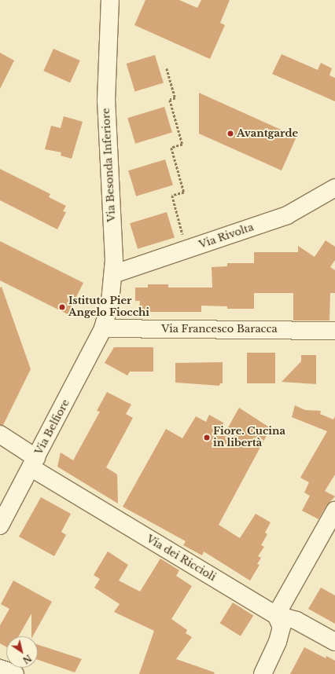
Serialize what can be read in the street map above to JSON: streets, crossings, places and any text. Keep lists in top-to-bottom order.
{
  "streets": {
    "street": [
      "Via Besonda Inferiore",
      "Via Rivolta",
      "Via Francesco Baracca",
      "Via Belfiore",
      "Via dei Riccioli"
    ]
  },
  "crossings": [
    ["Via Besonda Inferiore", "Via Rivolta"],
    ["Via Besonda Inferiore", "Via Francesco Baracca"],
    ["Via Besonda Inferiore", "Via Belfiore"],
    ["Via Francesco Baracca", "Via Belfiore"],
    ["Via Belfiore", "Via dei Riccioli"]
  ],
  "places": ["Avantgarde", "Istituto Pier Angelo Fiocchi", "Fiore. Cucina in libertà"],
  "north": "bottom right"
}
